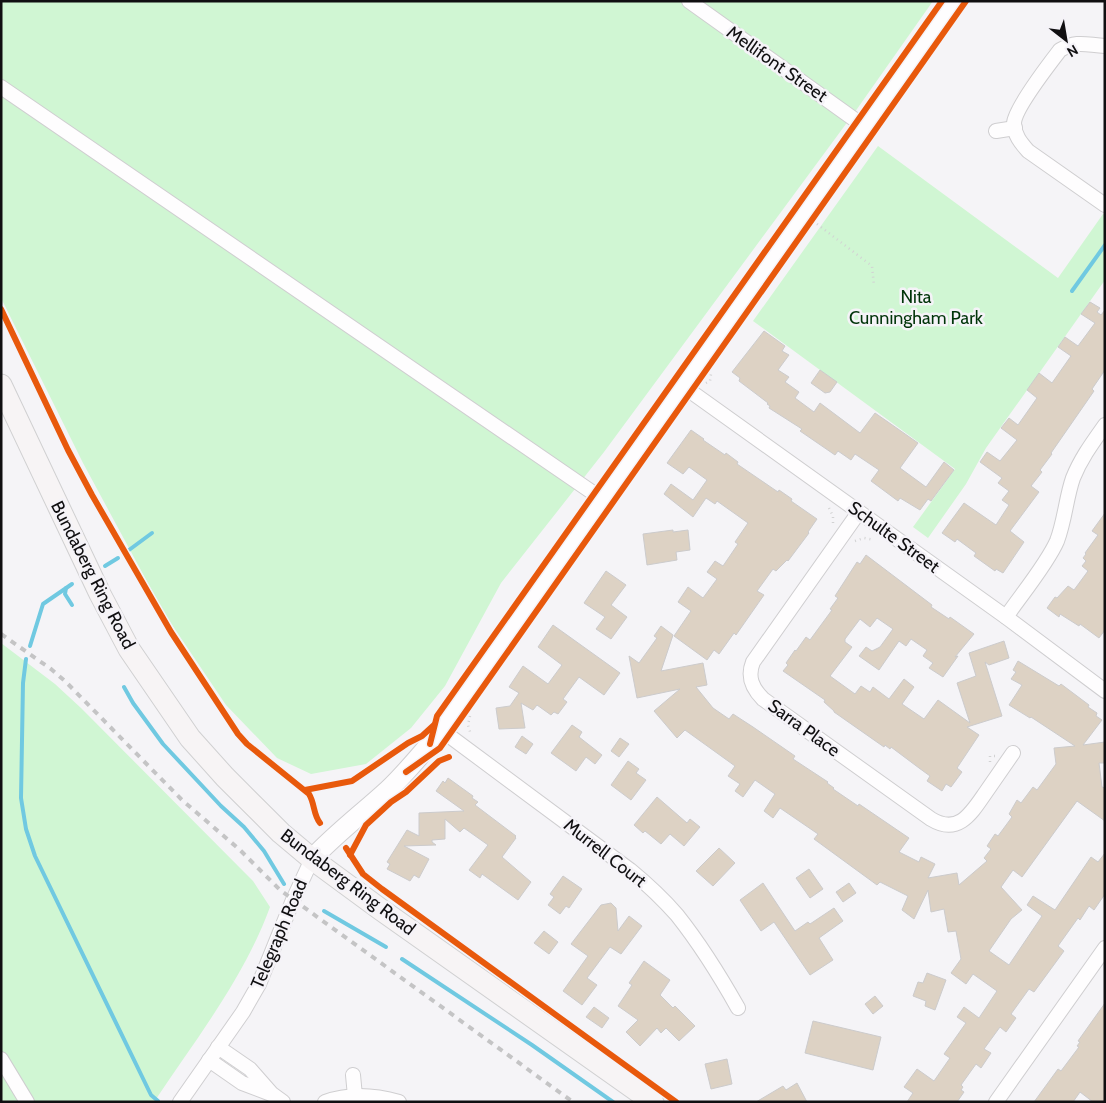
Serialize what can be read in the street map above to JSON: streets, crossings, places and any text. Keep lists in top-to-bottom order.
{
  "streets": {
    "main road": ["Bundaberg Ring Road"],
    "street": [
      "Mellifont Street",
      "Schulte Street",
      "Sarra Place",
      "Murrell Court",
      "Telegraph Road"
    ]
  },
  "crossings": [
    ["Mellifont Street", "Telegraph Road"],
    ["Schulte Street", "Sarra Place"],
    ["Schulte Street", "Telegraph Road"],
    ["Bundaberg Ring Road", "Telegraph Road"],
    ["Murrell Court", "Telegraph Road"]
  ],
  "parks": ["Nita Cunningham Park"],
  "north": "bottom right"
}
